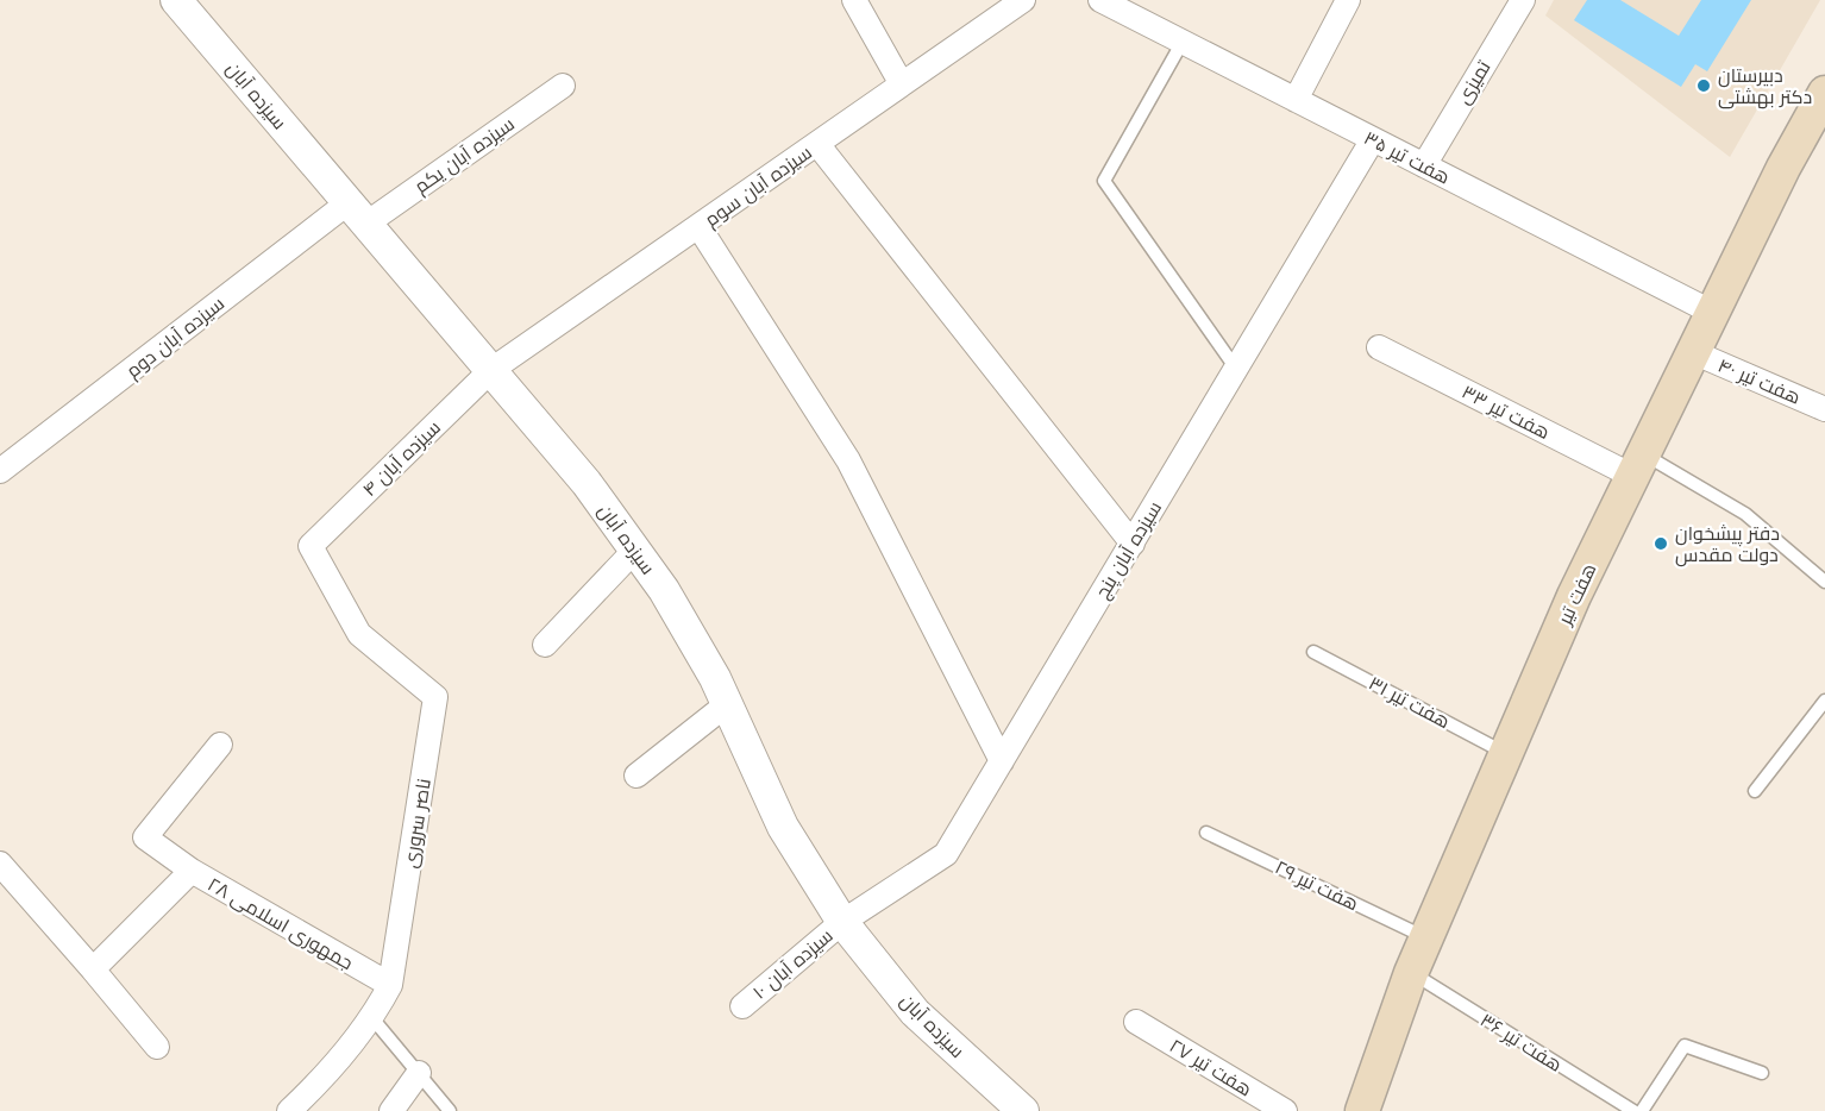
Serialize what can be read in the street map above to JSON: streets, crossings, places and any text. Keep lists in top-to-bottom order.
{
  "streets": {
    "main road": ["هفت تیر"],
    "street": [
      "تمیزی",
      "سیزده آبان",
      "سیزده آبان یکم",
      "هفت تیر ۳۵",
      "سیزده آبان سوم",
      "سیزده آبان دوم",
      "هفت تیر ۴۰",
      "هفت تیر ۳۳",
      "سیزده آبان ۴",
      "سیزده آبان پنج",
      "ناصر سروری",
      "جمهوری اسلامی ۲۸",
      "سیزده آبان ۱۰",
      "هفت تیر ۲۷"
    ],
    "lane": ["هفت تیر ۳۱", "هفت تیر ۲۹", "هفت تیر ۳۶"]
  },
  "crossings": [
    ["تمیزی", "هفت تیر ۳۵"],
    ["سیزده آبان", "سیزده آبان یکم"],
    ["سیزده آبان", "سیزده آبان سوم"],
    ["سیزده آبان", "سیزده آبان دوم"],
    ["سیزده آبان", "سیزده آبان ۴"],
    ["سیزده آبان", "سیزده آبان پنج"],
    ["سیزده آبان", "سیزده آبان ۱۰"],
    ["سیزده آبان یکم", "سیزده آبان دوم"],
    ["هفت تیر ۳۵", "سیزده آبان پنج"],
    ["هفت تیر ۳۵", "هفت تیر"],
    ["سیزده آبان سوم", "سیزده آبان ۴"],
    ["هفت تیر ۴۰", "هفت تیر"],
    ["هفت تیر ۳۳", "هفت تیر"],
    ["سیزده آبان ۴", "ناصر سروری"],
    ["سیزده آبان پنج", "سیزده آبان ۱۰"],
    ["هفت تیر", "هفت تیر ۳۱"],
    ["هفت تیر", "هفت تیر ۲۹"],
    ["هفت تیر", "هفت تیر ۳۶"],
    ["ناصر سروری", "جمهوری اسلامی ۲۸"]
  ],
  "places": ["دبیرستان دکتر بهشتی", "دفتر پیشخوان دولت مقدس"]
}
